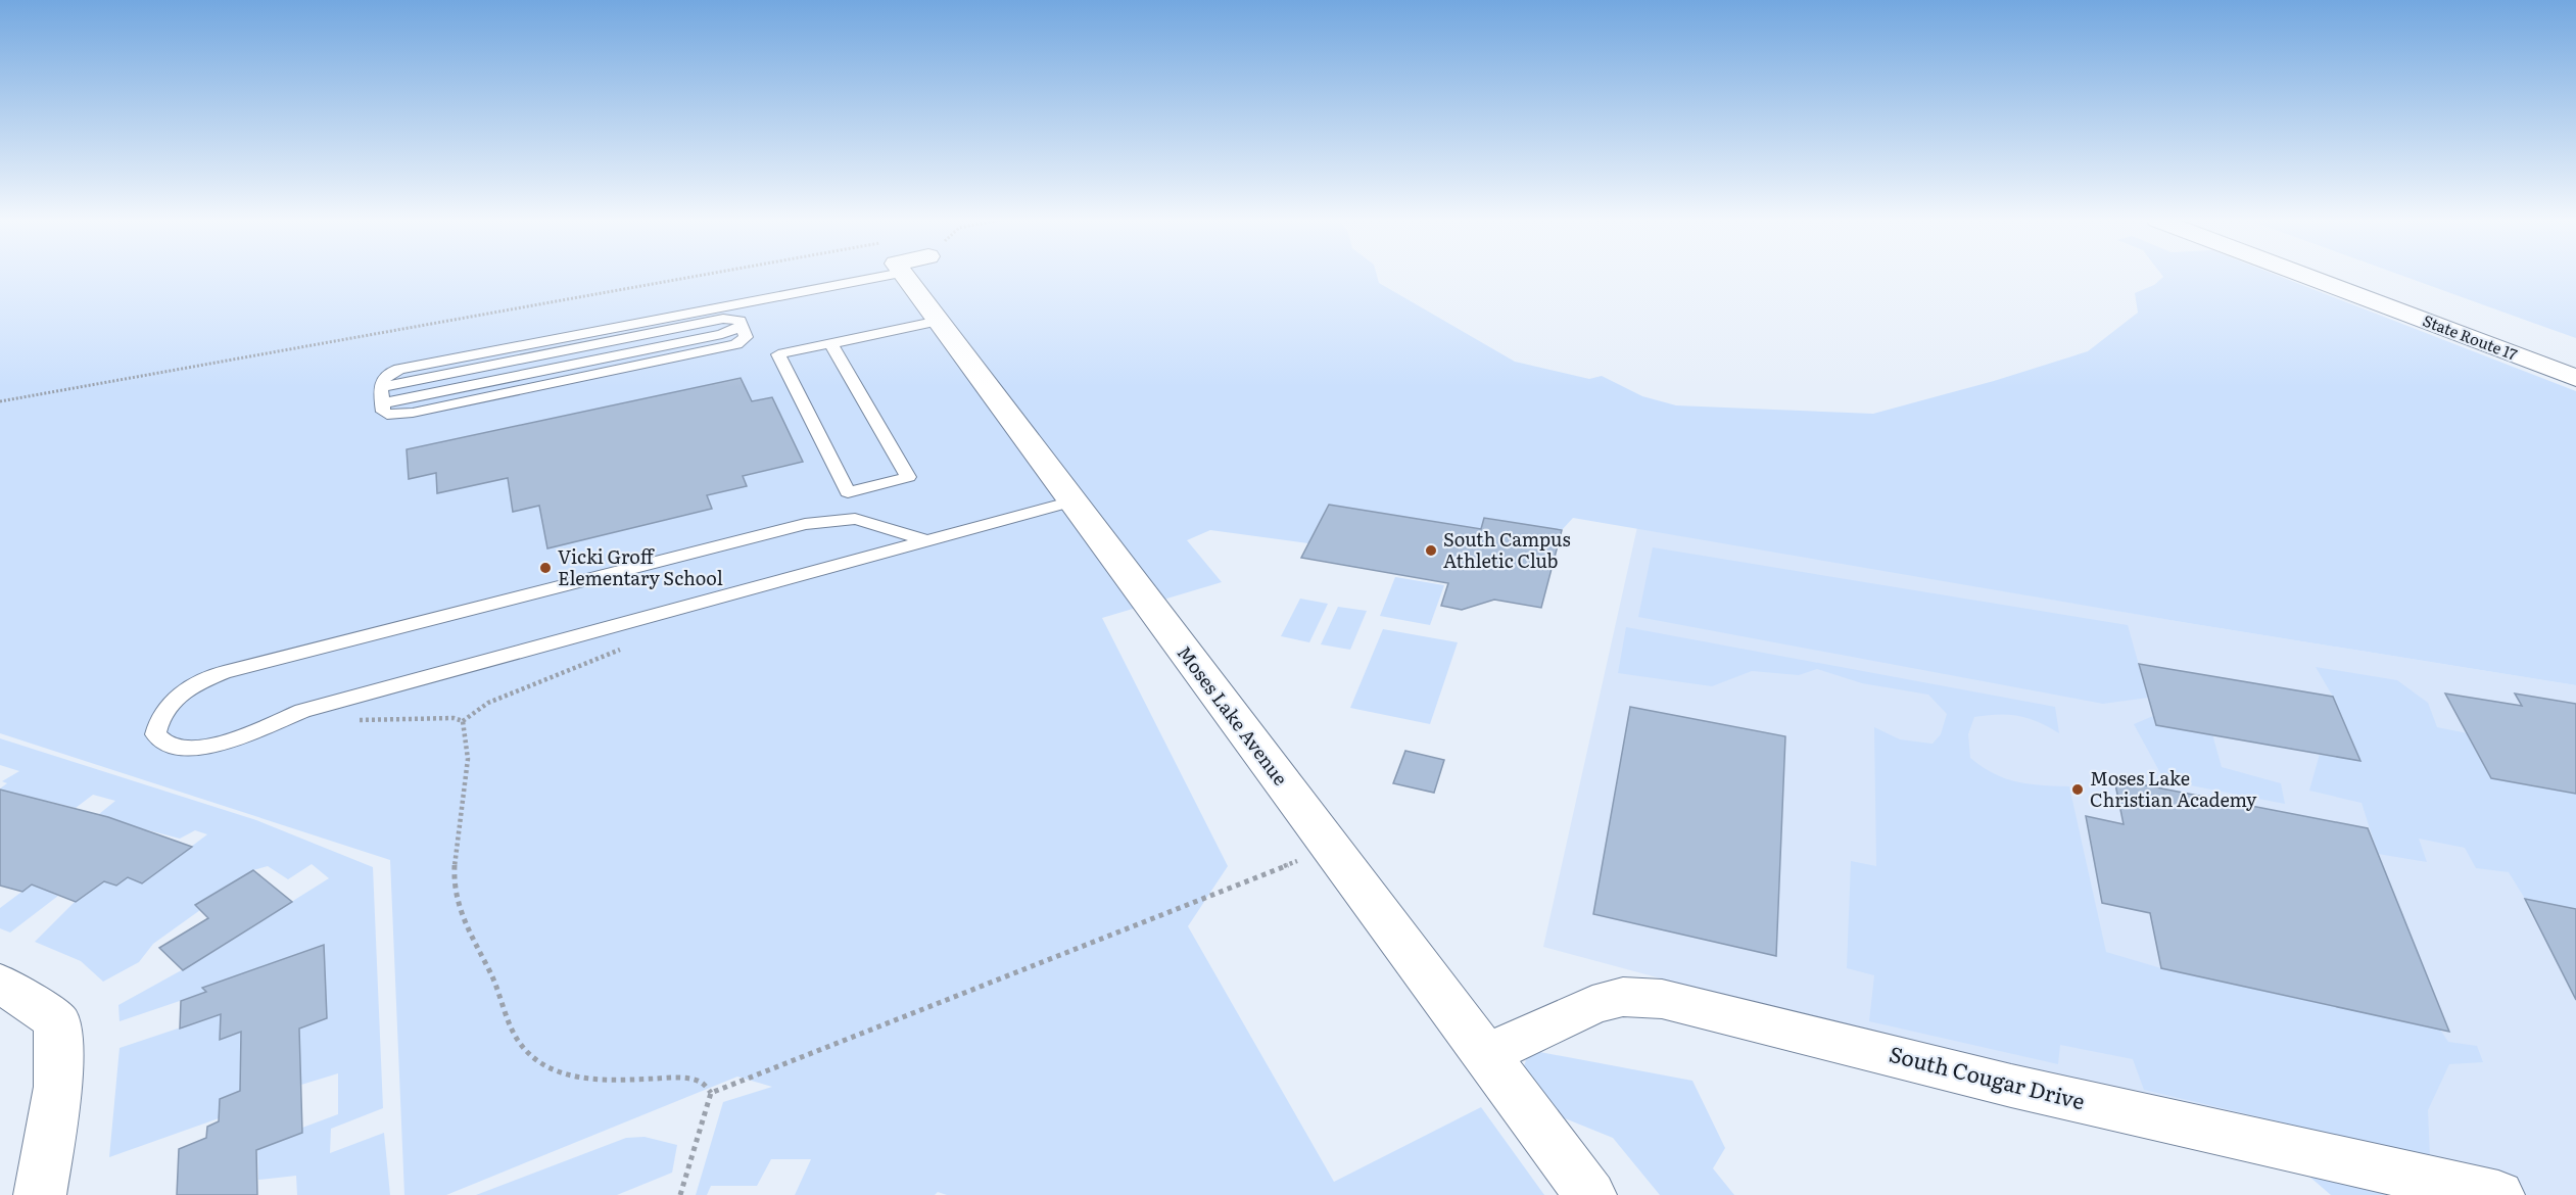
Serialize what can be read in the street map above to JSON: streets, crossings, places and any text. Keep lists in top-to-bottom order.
{
  "streets": {
    "main road": ["State Route 17", "Moses Lake Avenue", "South Cougar Drive"]
  },
  "crossings": [
    ["Moses Lake Avenue", "South Cougar Drive"]
  ],
  "places": ["South Campus Athletic Club", "Vicki Groff Elementary School", "Moses Lake Christian Academy"]
}
